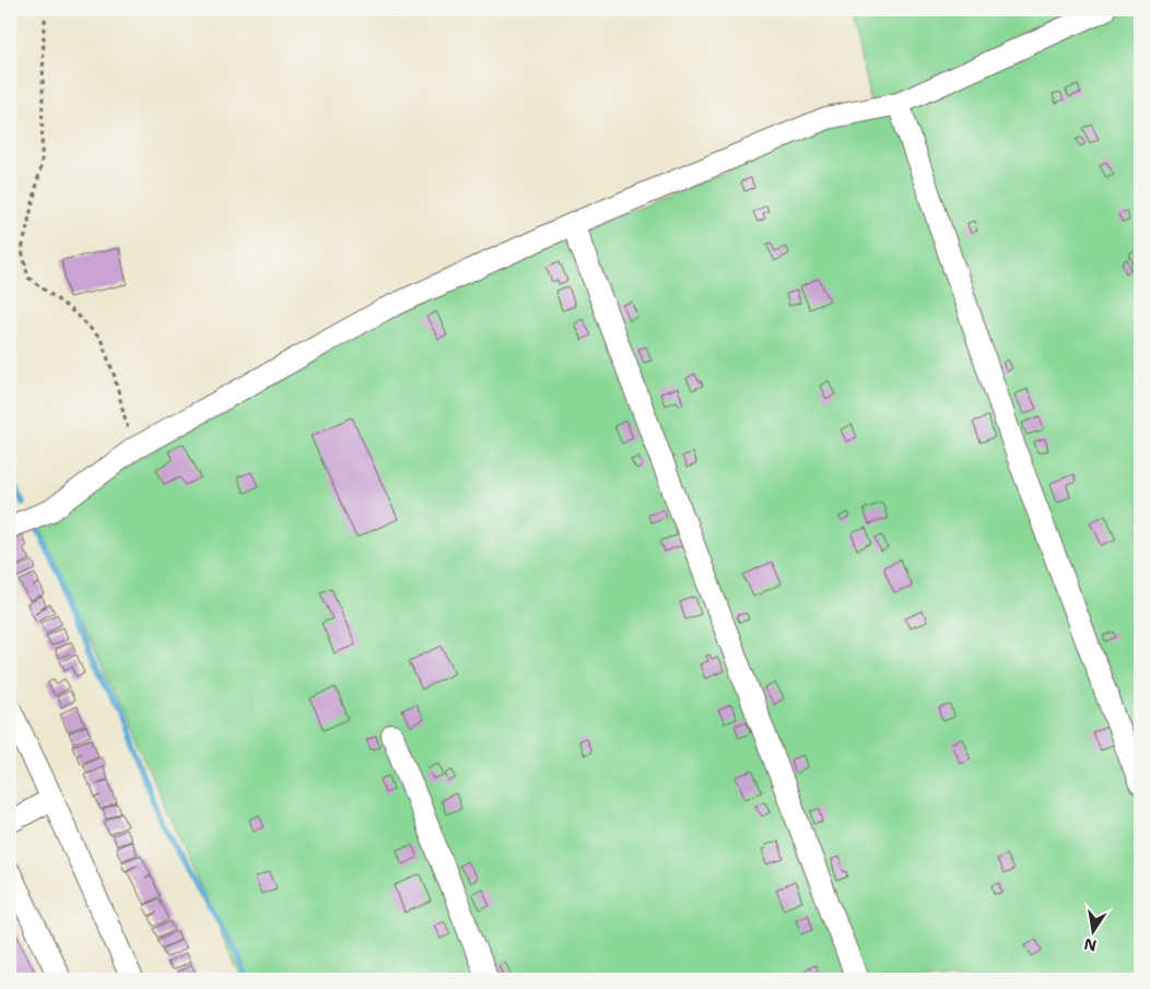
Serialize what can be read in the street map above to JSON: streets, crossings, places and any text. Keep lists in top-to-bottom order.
{
  "north": "bottom"
}
